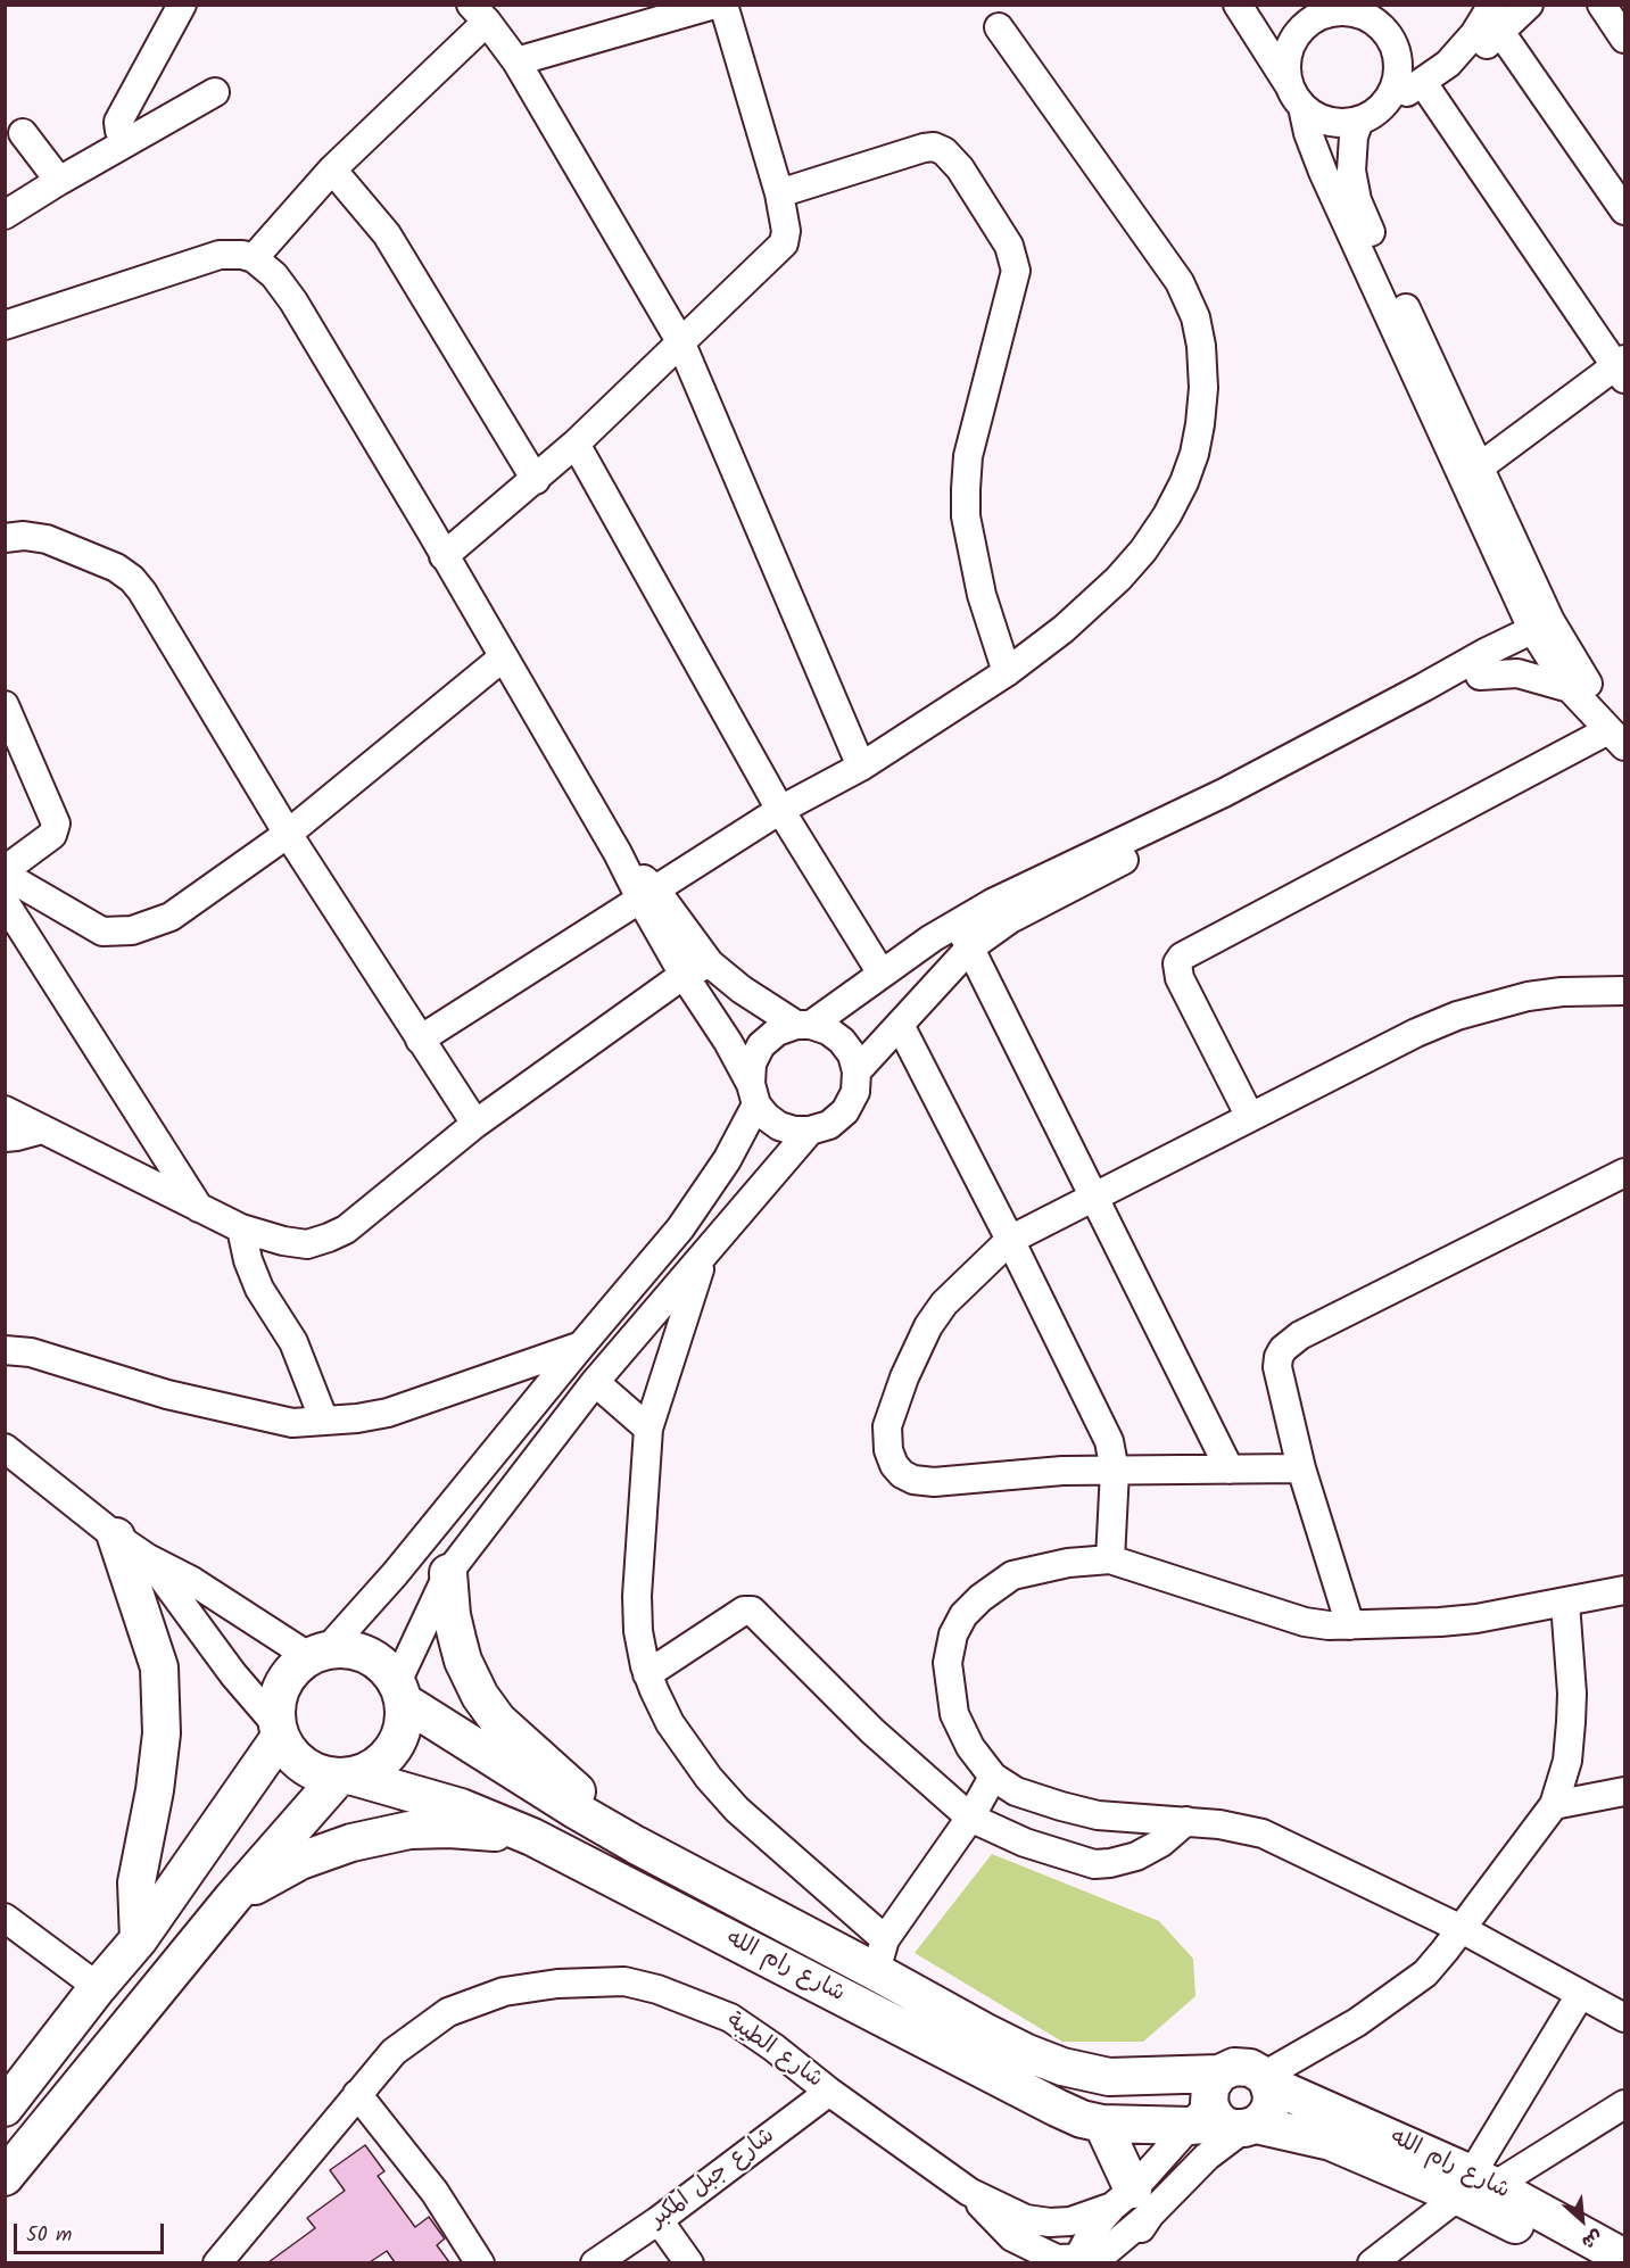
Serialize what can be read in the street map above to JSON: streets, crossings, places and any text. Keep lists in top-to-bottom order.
{
  "streets": {
    "main road": ["شارع رام الله"],
    "street": ["شارع الطيبة", "شارع جبل المكبر"]
  },
  "crossings": [
    ["شارع الطيبة", "شارع جبل المكبر"]
  ],
  "scale_bar": "50 m",
  "north": "bottom right"
}
